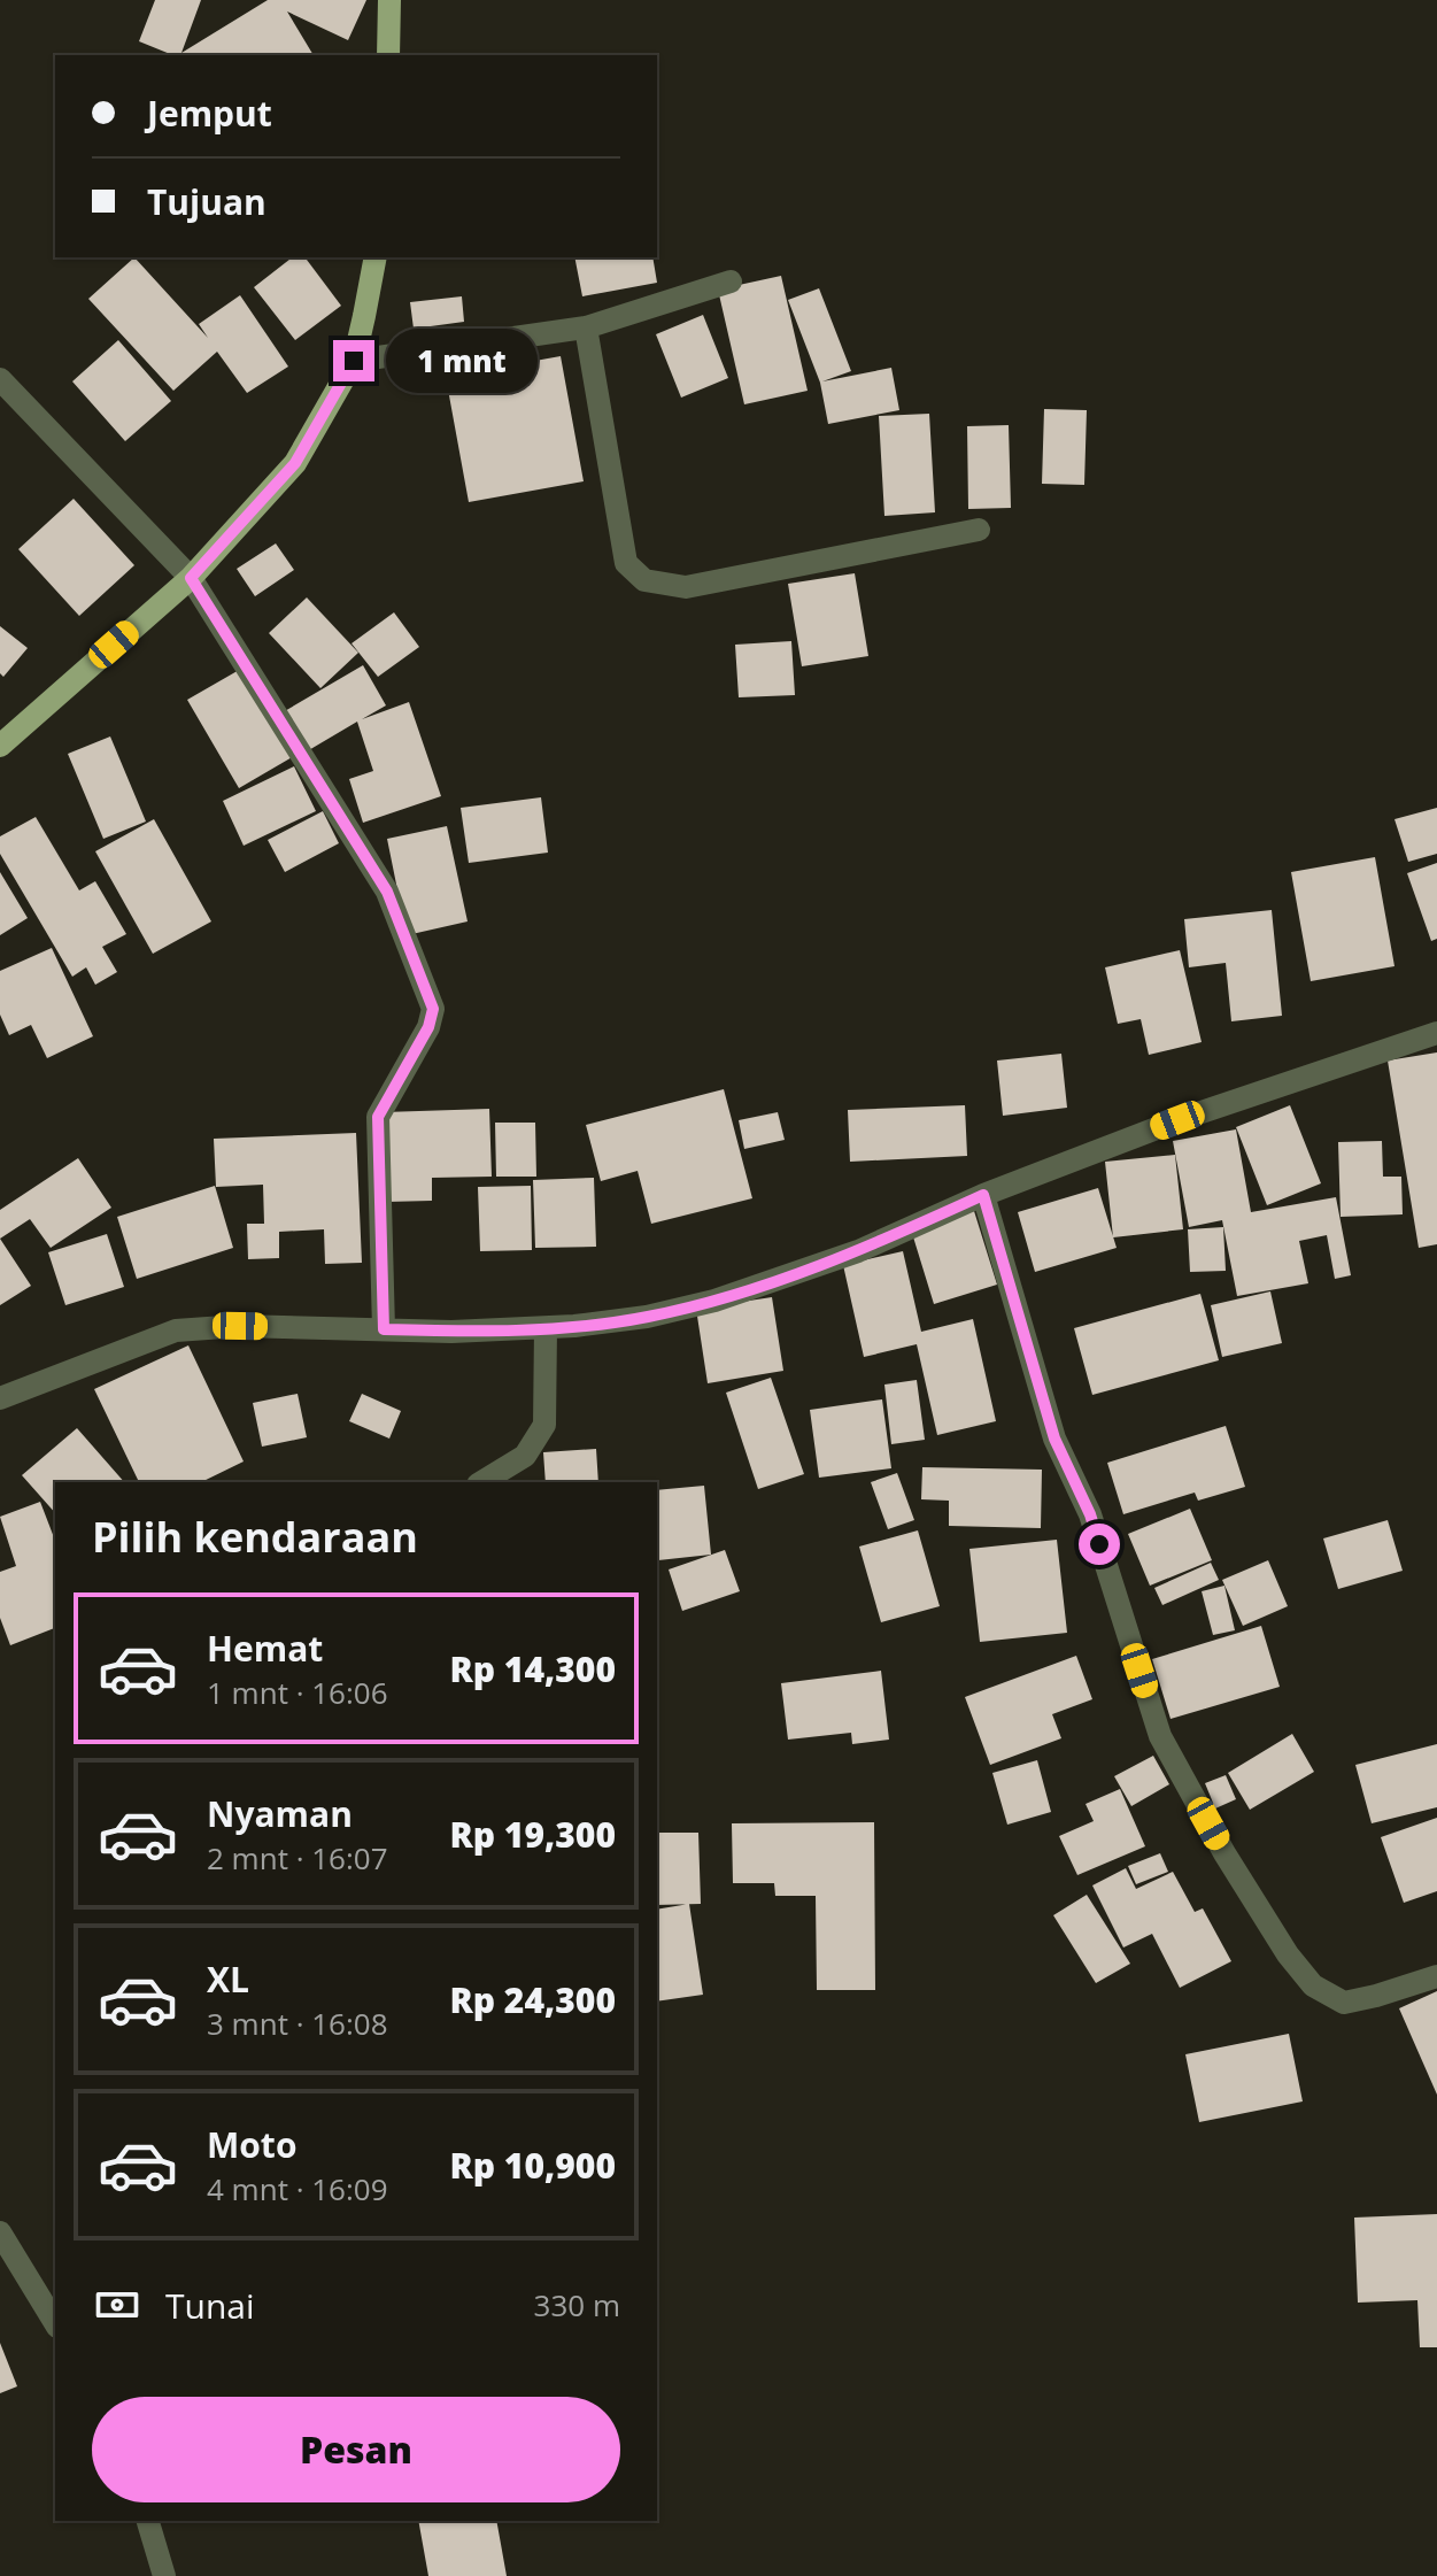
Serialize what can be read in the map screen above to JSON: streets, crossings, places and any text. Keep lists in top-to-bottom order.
{
  "page": {
    "banner": ["Jemput", "Tujuan"],
    "bubble": "1 mnt",
    "heading": "Pilih kendaraan",
    "list": [
      {
        "name": "Hemat",
        "note": "1 mnt · 16:06",
        "value": "Rp 14,300"
      },
      {
        "name": "Nyaman",
        "note": "2 mnt · 16:07",
        "value": "Rp 19,300"
      },
      {
        "name": "XL",
        "note": "3 mnt · 16:08",
        "value": "Rp 24,300"
      },
      {
        "name": "Moto",
        "note": "4 mnt · 16:09",
        "value": "Rp 10,900"
      }
    ],
    "pay": ["Tunai", "330 m"],
    "buttons": "Pesan"
  }
}
